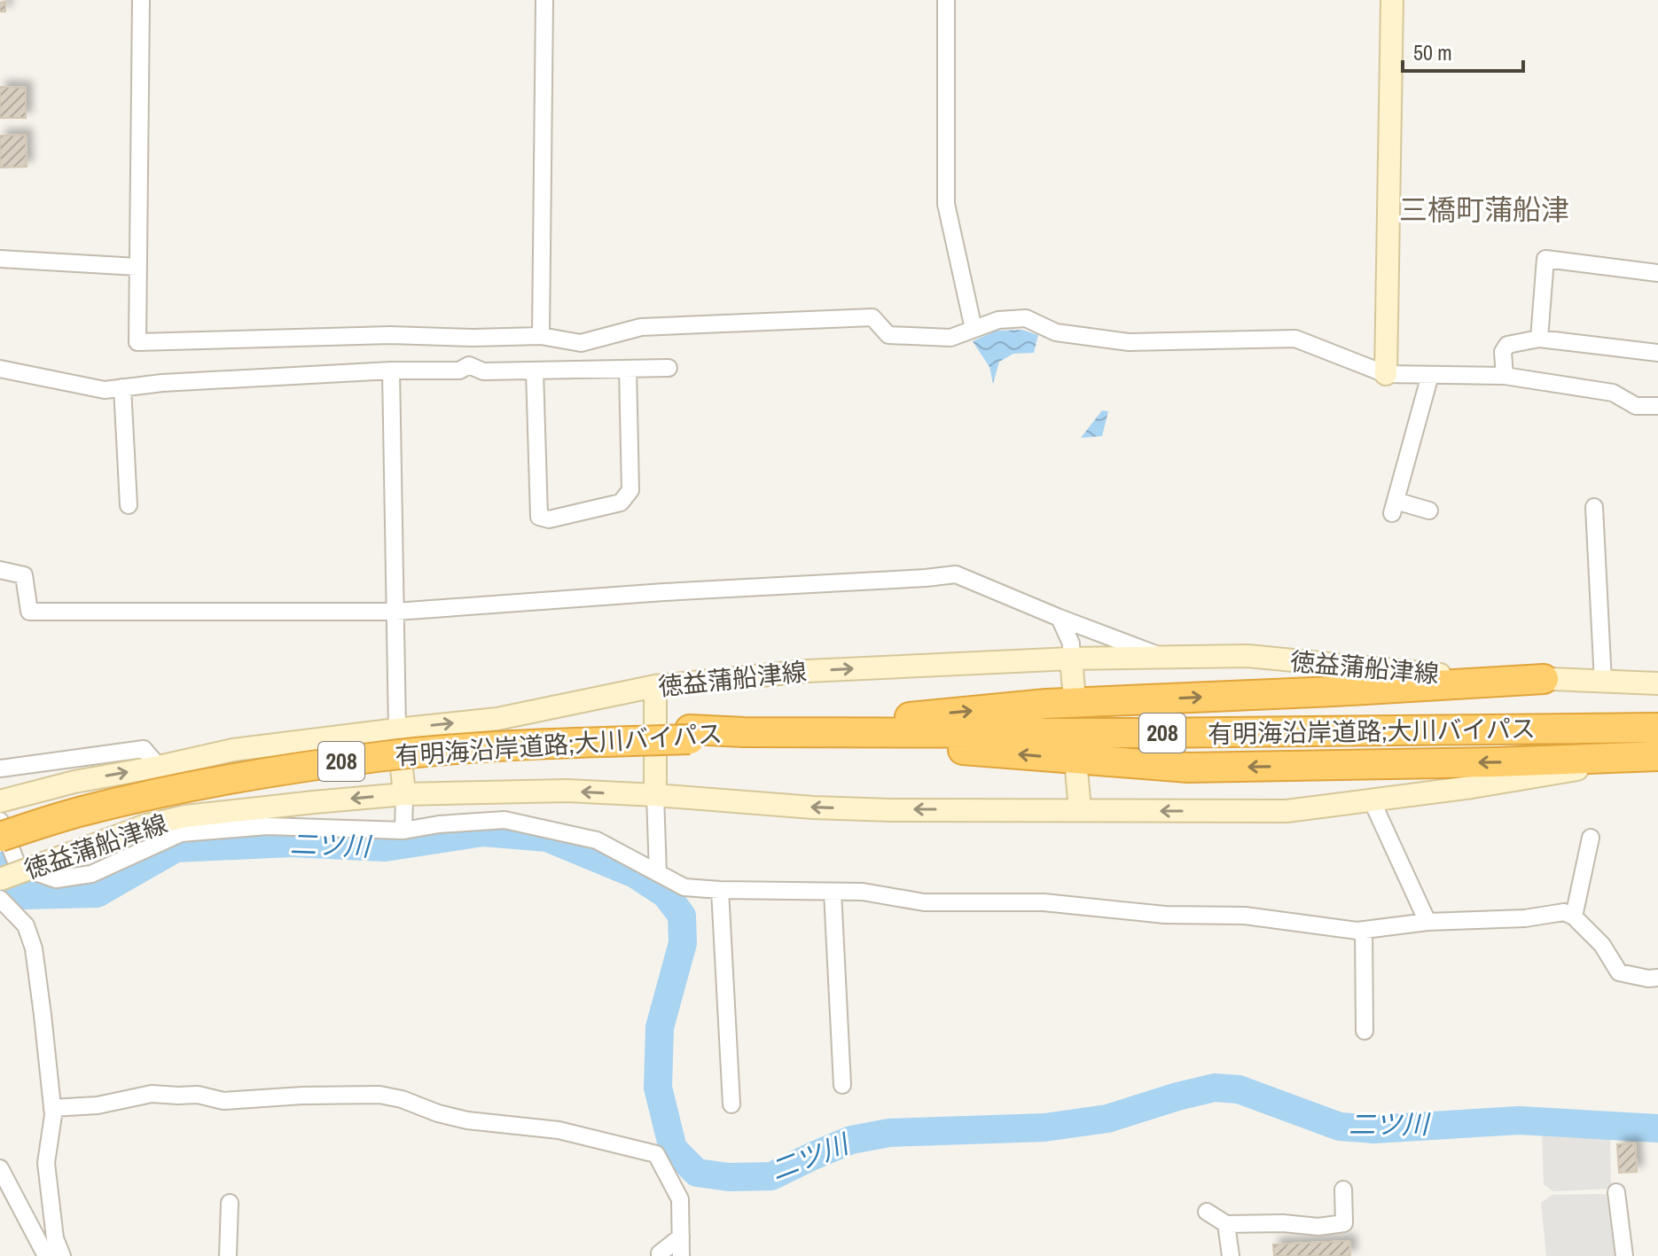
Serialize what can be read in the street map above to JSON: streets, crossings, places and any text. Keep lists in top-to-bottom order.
{
  "streets": {
    "highway": ["有明海沿岸道路;大川バイパス", "208"],
    "main road": ["徳益蒲船津線"]
  },
  "districts": ["三橋町蒲船津"],
  "water": ["二ツ川"],
  "scale_bar": "50 m"
}
